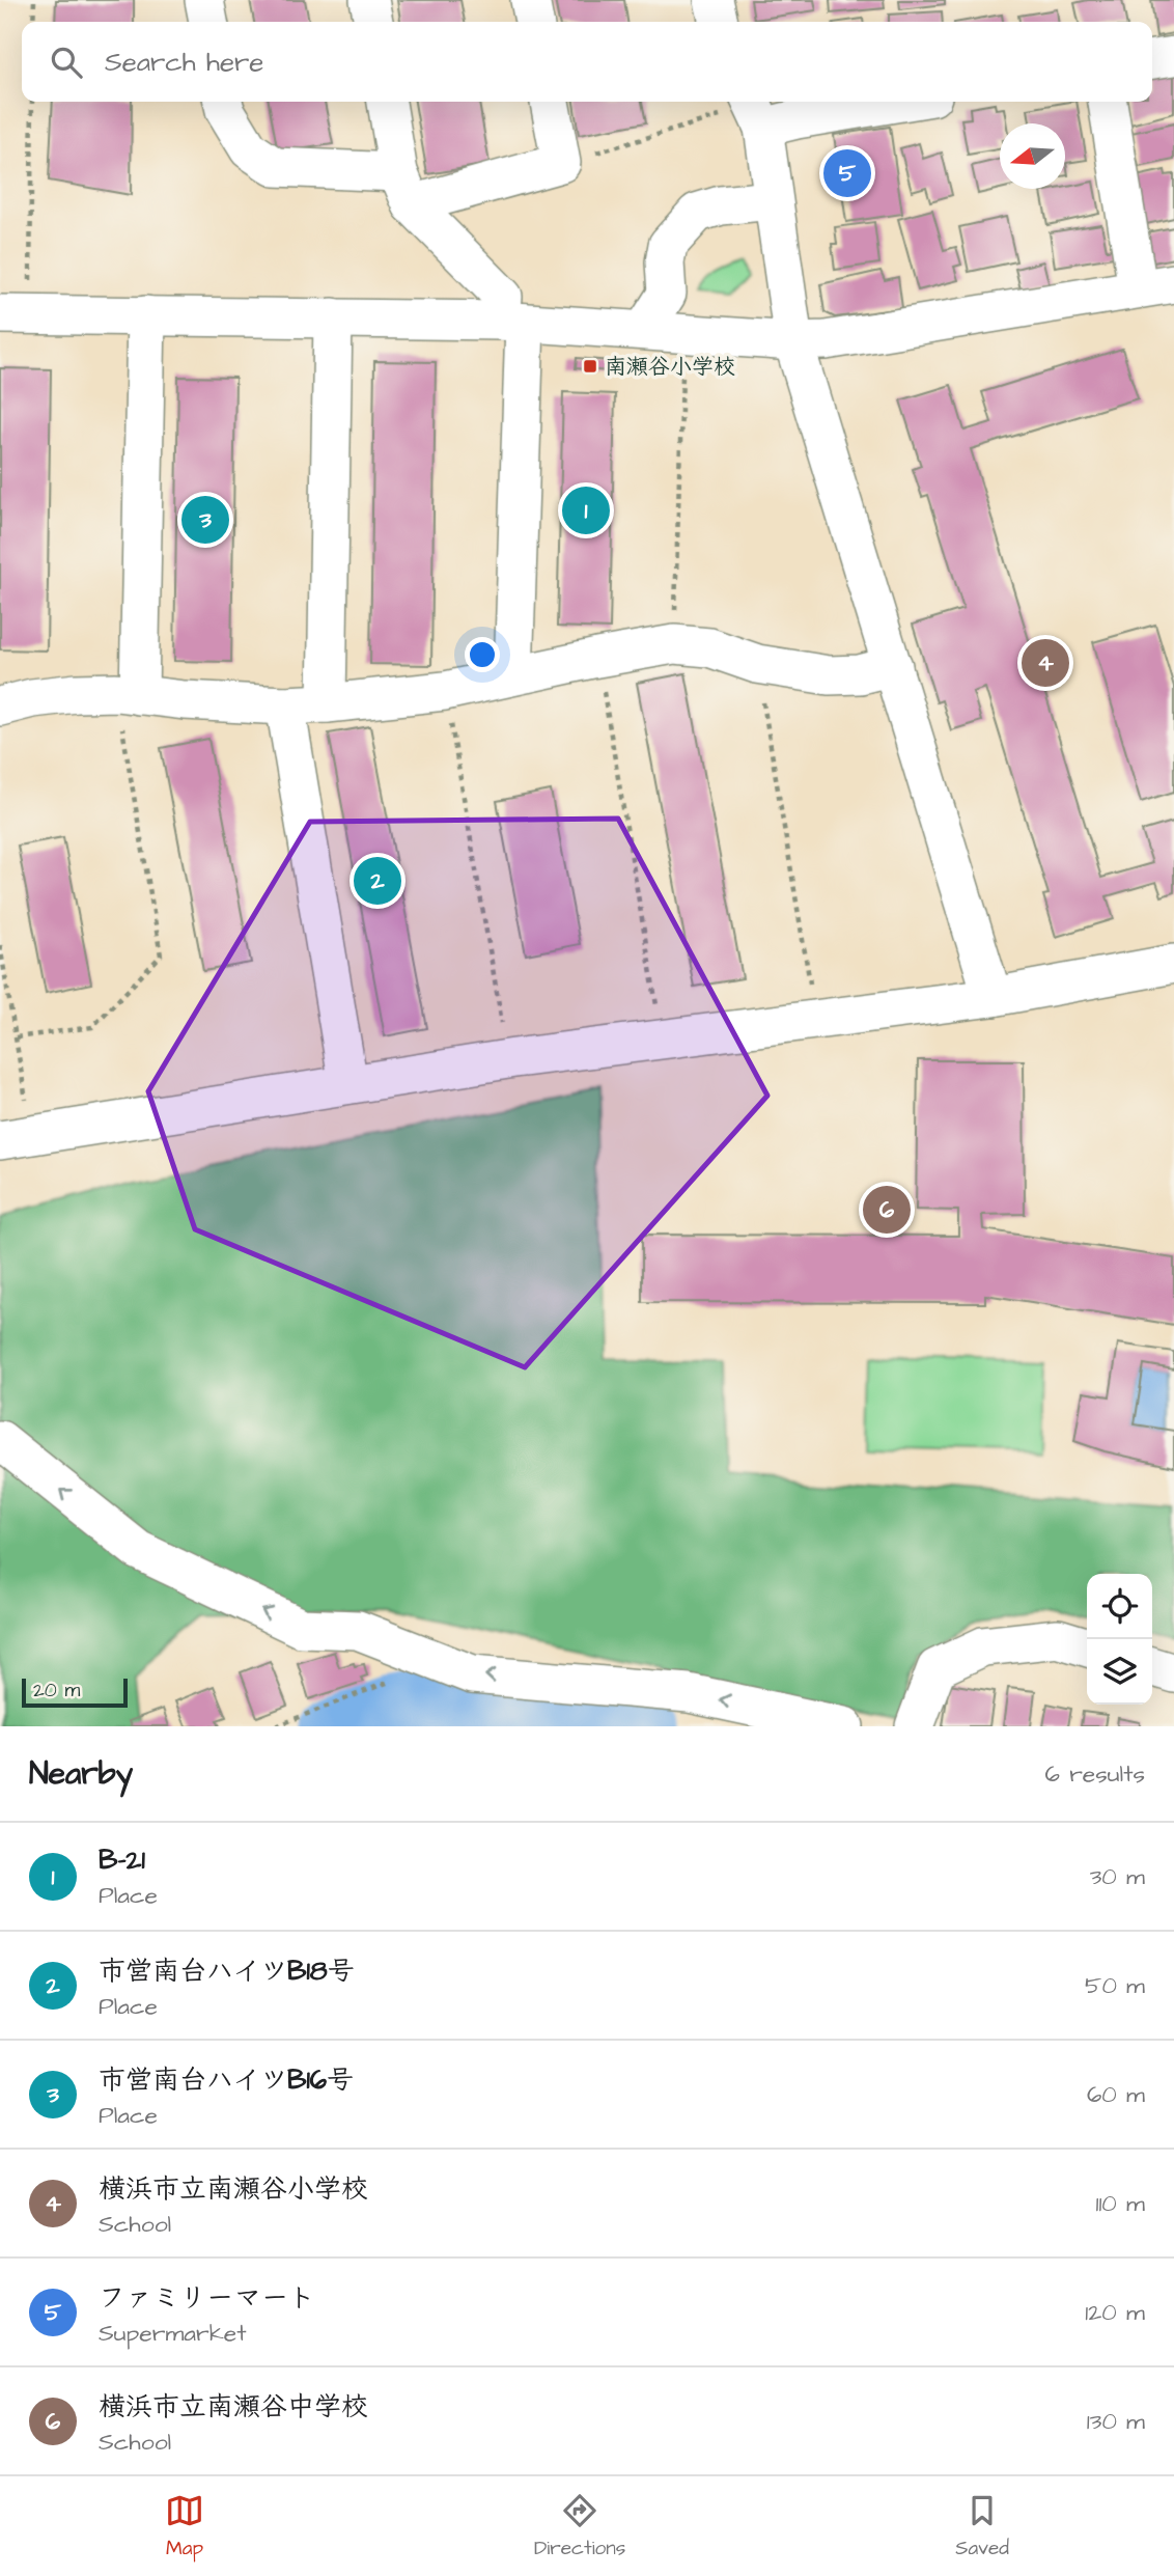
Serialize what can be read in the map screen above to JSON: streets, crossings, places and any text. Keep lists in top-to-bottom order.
{
  "places": {
    "transit": ["南瀬谷小学校"]
  },
  "scale_bar": "20 m",
  "north": "left",
  "page": {
    "search": "Search here",
    "pins": [
      "5",
      "1",
      "3",
      "4",
      "2",
      "6"
    ],
    "scale": "20 m",
    "heading": ["Nearby", "6 results"],
    "list": [
      {
        "mark": "1",
        "name": "B-21",
        "note": "Place",
        "value": "30 m"
      },
      {
        "mark": "2",
        "name": "市営南台ハイツB18号",
        "note": "Place",
        "value": "50 m"
      },
      {
        "mark": "3",
        "name": "市営南台ハイツB16号",
        "note": "Place",
        "value": "60 m"
      },
      {
        "mark": "4",
        "name": "横浜市立南瀬谷小学校",
        "note": "School",
        "value": "110 m"
      },
      {
        "mark": "5",
        "name": "ファミリーマート",
        "note": "Supermarket",
        "value": "120 m"
      },
      {
        "mark": "6",
        "name": "横浜市立南瀬谷中学校",
        "note": "School",
        "value": "130 m"
      }
    ],
    "nav": ["Map", "Directions", "Saved"]
  }
}
